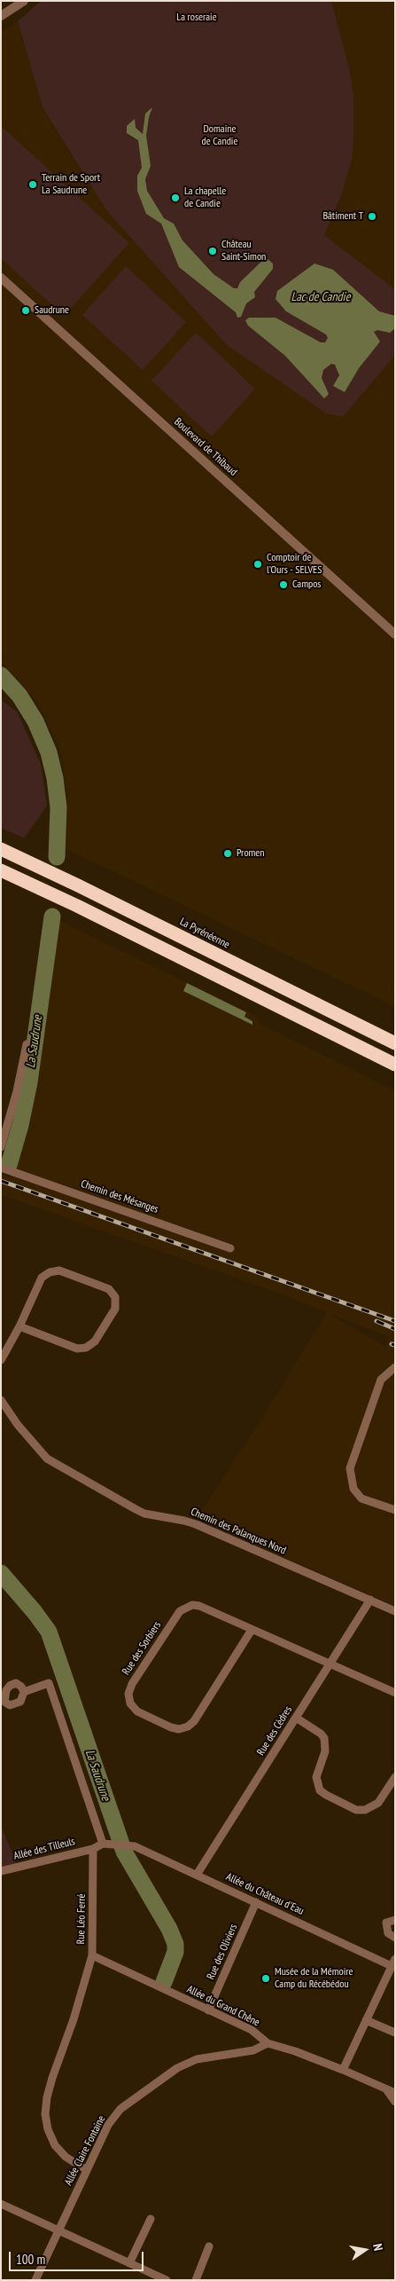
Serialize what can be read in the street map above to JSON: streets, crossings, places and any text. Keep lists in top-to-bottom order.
{
  "streets": {
    "highway": ["La Pyrénéenne"],
    "street": [
      "Boulevard de Thibaud",
      "Chemin des Mésanges",
      "Chemin des Palanques Nord",
      "Rue des Sorbiers",
      "Rue des Cèdres",
      "Allée des Tilleuls",
      "Allée du Château d'Eau",
      "Rue Léo Ferré",
      "Rue des Oliviers",
      "Allée du Grand Chêne",
      "Allée Claire Fontaine"
    ]
  },
  "crossings": [
    ["Chemin des Palanques Nord", "Rue des Cèdres"],
    ["Rue des Sorbiers", "Rue des Cèdres"],
    ["Rue des Cèdres", "Allée du Château d'Eau"],
    ["Allée des Tilleuls", "Rue Léo Ferré"],
    ["Allée du Château d'Eau", "Rue des Oliviers"],
    ["Rue Léo Ferré", "Allée du Grand Chêne"],
    ["Rue Léo Ferré", "Allée Claire Fontaine"],
    ["Rue des Oliviers", "Allée du Grand Chêne"],
    ["Allée du Grand Chêne", "Allée Claire Fontaine"]
  ],
  "water": ["Lac de Candie", "La Saudrune"],
  "parks": ["La roseraie", "Domaine de Candie"],
  "places": [
    "Terrain de Sport La Saudrune",
    "La chapelle de Candie",
    "Bâtiment T",
    "Château Saint-Simon",
    "Saudrune",
    "Comptoir de l'Ours - SELVES",
    "Campos",
    "Promen",
    "Musée de la Mémoire Camp du Récébédou"
  ],
  "scale_bar": "100 m",
  "north": "right"
}
